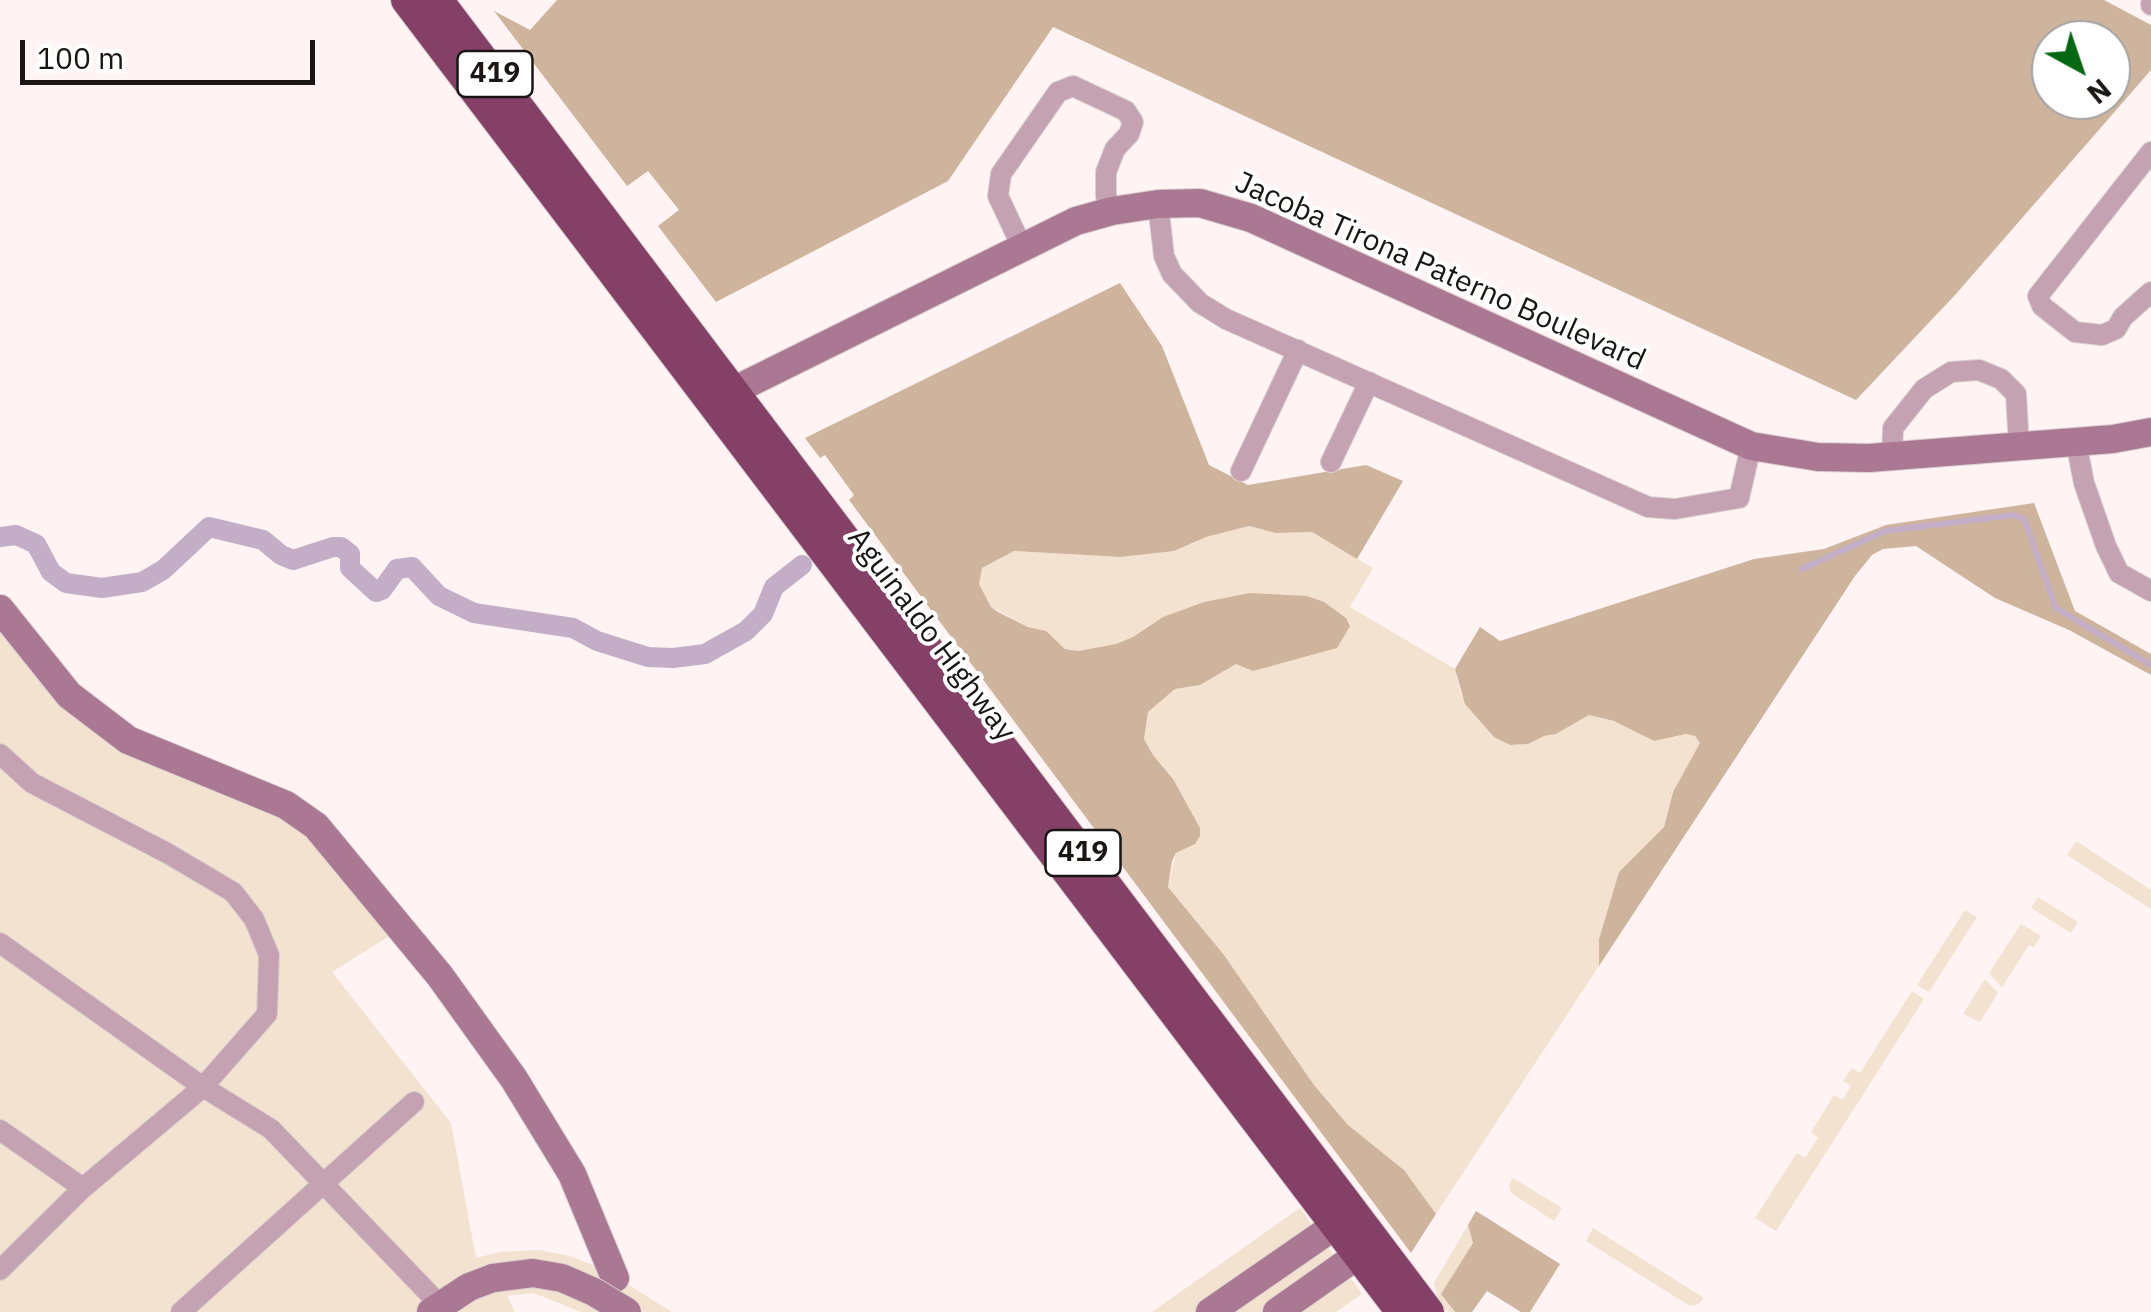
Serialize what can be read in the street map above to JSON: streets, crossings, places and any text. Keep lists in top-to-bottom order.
{
  "streets": {
    "highway": ["419", "Aguinaldo Highway"],
    "street": ["Jacoba Tirona Paterno Boulevard"]
  },
  "crossings": [
    ["Jacoba Tirona Paterno Boulevard", "Aguinaldo Highway"]
  ],
  "scale_bar": "100 m",
  "north": "bottom right"
}
